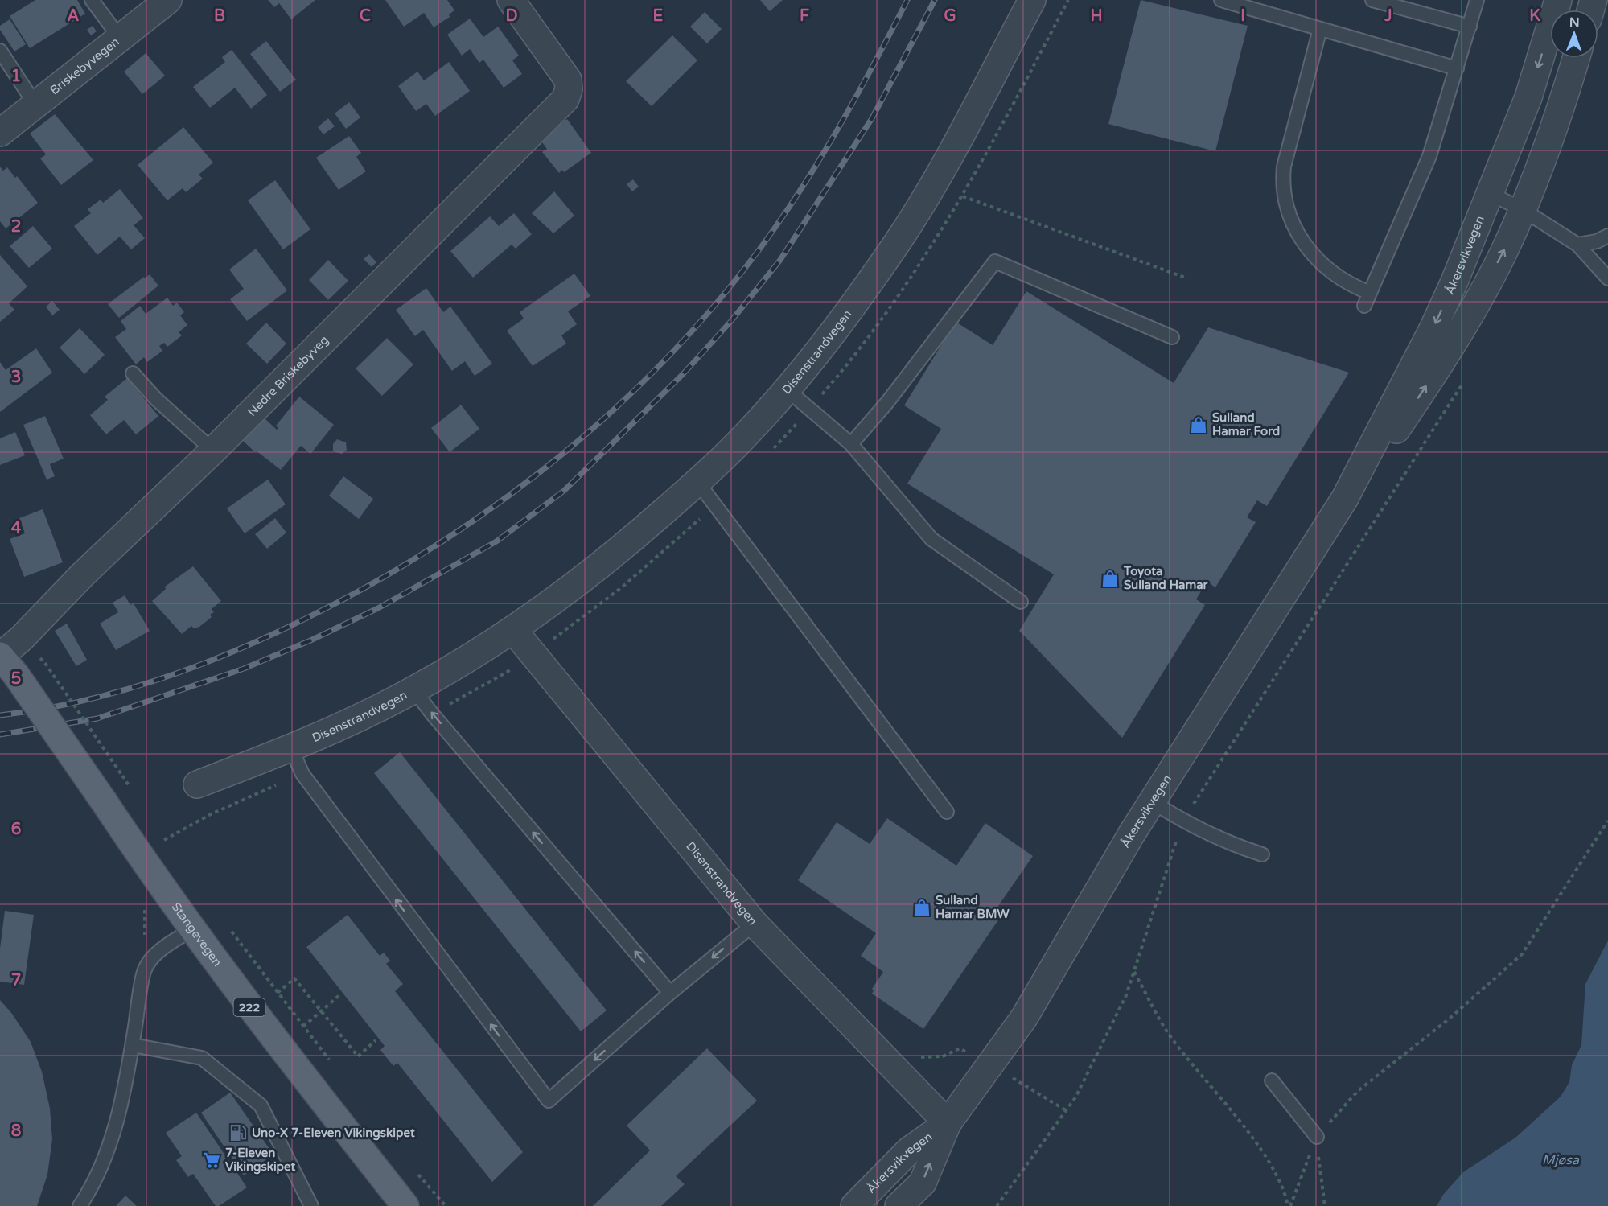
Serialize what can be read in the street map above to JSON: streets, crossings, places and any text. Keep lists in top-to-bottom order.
{
  "streets": {
    "main road": ["Stangevegen", "222"],
    "street": [
      "Briskebyvegen",
      "Åkersvikvegen",
      "Disenstrandvegen",
      "Nedre Briskebyveg"
    ]
  },
  "crossings": [
    ["Åkersvikvegen", "Disenstrandvegen"],
    ["Nedre Briskebyveg", "Stangevegen"]
  ],
  "water": ["Mjøsa"],
  "places": {
    "shop": ["Sulland Hamar Ford", "Toyota Sulland Hamar", "Sulland Hamar BMW"],
    "fuel station": ["Uno-X 7-Eleven Vikingskipet"],
    "supermarket": ["7-Eleven Vikingskipet"]
  },
  "north": "top",
  "grid": {
    "columns": [
      "A",
      "B",
      "C",
      "D",
      "E",
      "F",
      "G",
      "H",
      "I",
      "J",
      "K"
    ],
    "rows": [
      "1",
      "2",
      "3",
      "4",
      "5",
      "6",
      "7",
      "8"
    ]
  }
}
